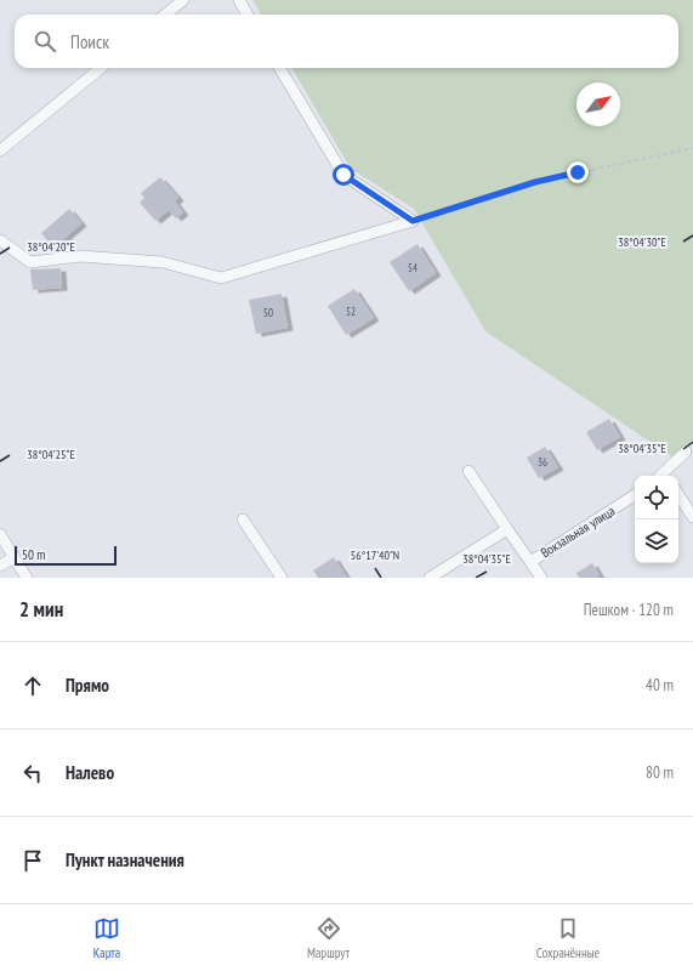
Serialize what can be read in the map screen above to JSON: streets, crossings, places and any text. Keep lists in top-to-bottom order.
{
  "streets": {
    "street": ["Вокзальная улица"]
  },
  "house_numbers": [
    "54",
    "52",
    "50",
    "36"
  ],
  "scale_bar": "50 m",
  "north": "top right",
  "page": {
    "search": "Поиск",
    "scale": "50 m",
    "heading": ["2 мин", "Пешком · 120 m"],
    "list": [
      ["Прямо", "40 m"],
      ["Налево", "80 m"],
      "Пункт назначения"
    ],
    "nav": ["Карта", "Маршрут", "Сохранённые"]
  },
  "coordinates": [
    "38°04'30\"E",
    "38°04'20\"E",
    "38°04'35\"E",
    "38°04'25\"E",
    "56°17'40\"N"
  ]
}
